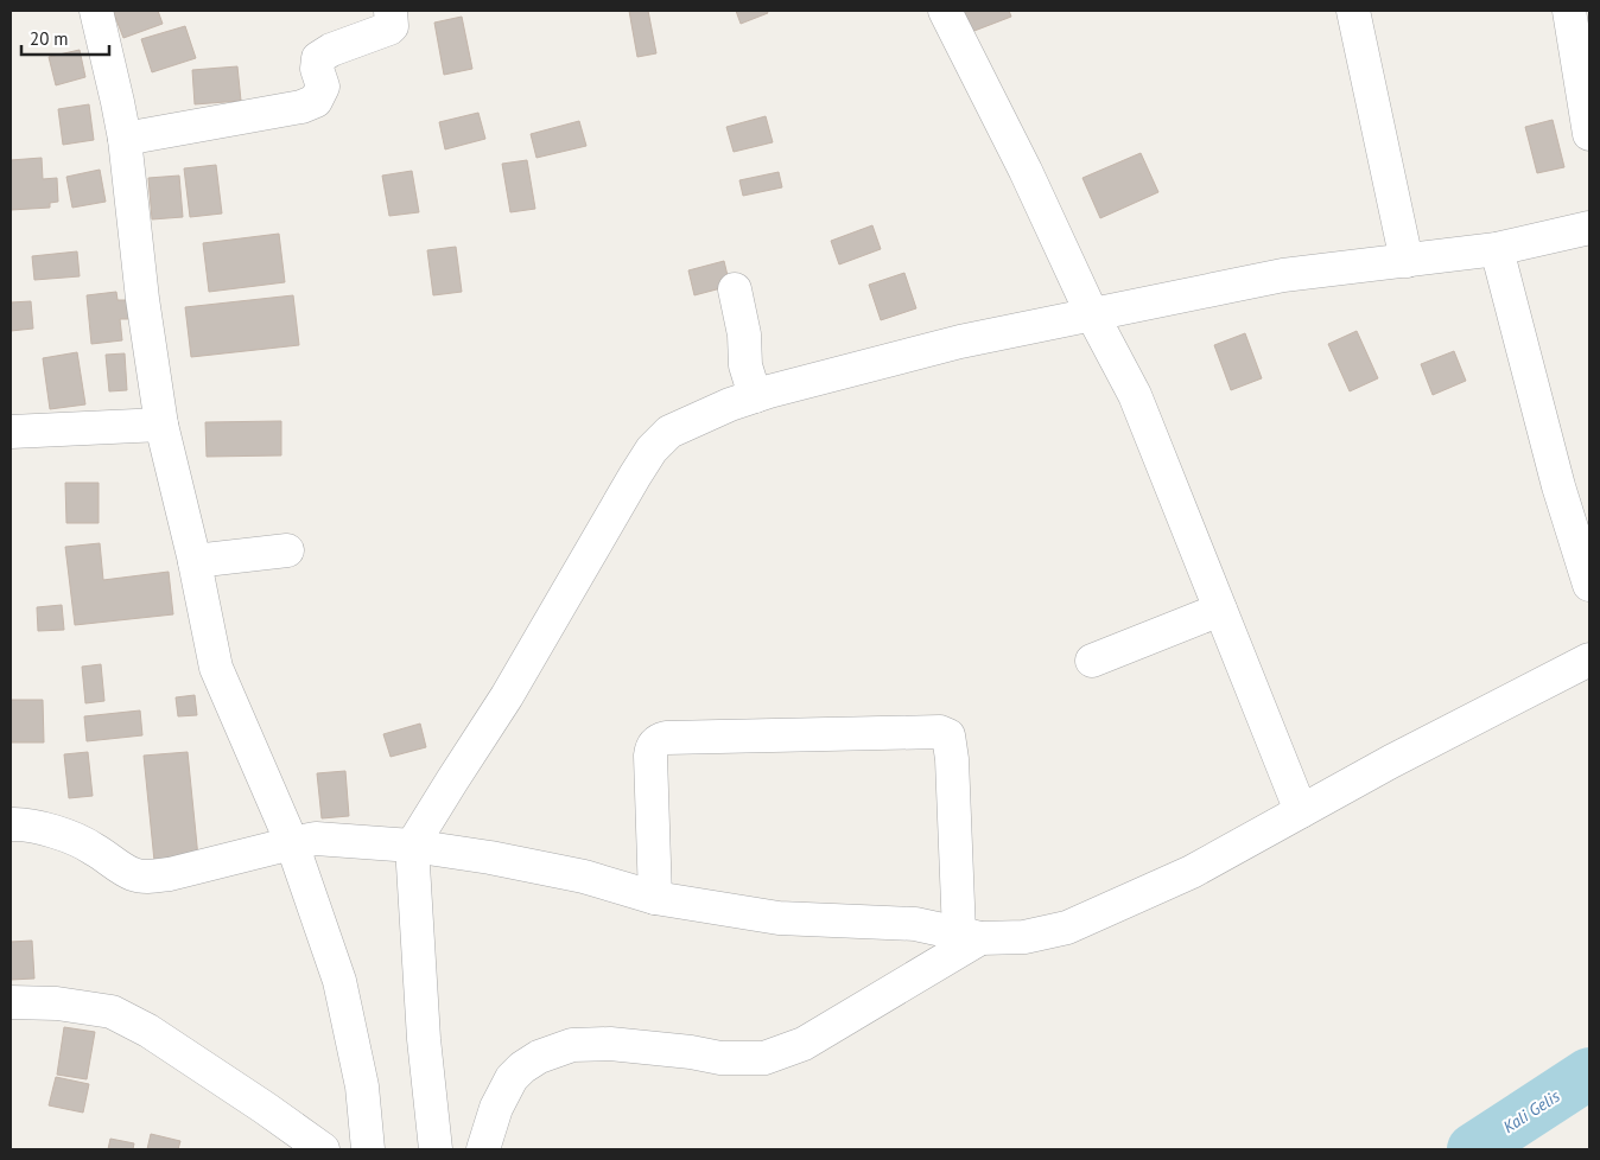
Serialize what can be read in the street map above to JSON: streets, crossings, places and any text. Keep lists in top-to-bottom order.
{
  "water": ["Kali Gelis"],
  "scale_bar": "20 m"
}
